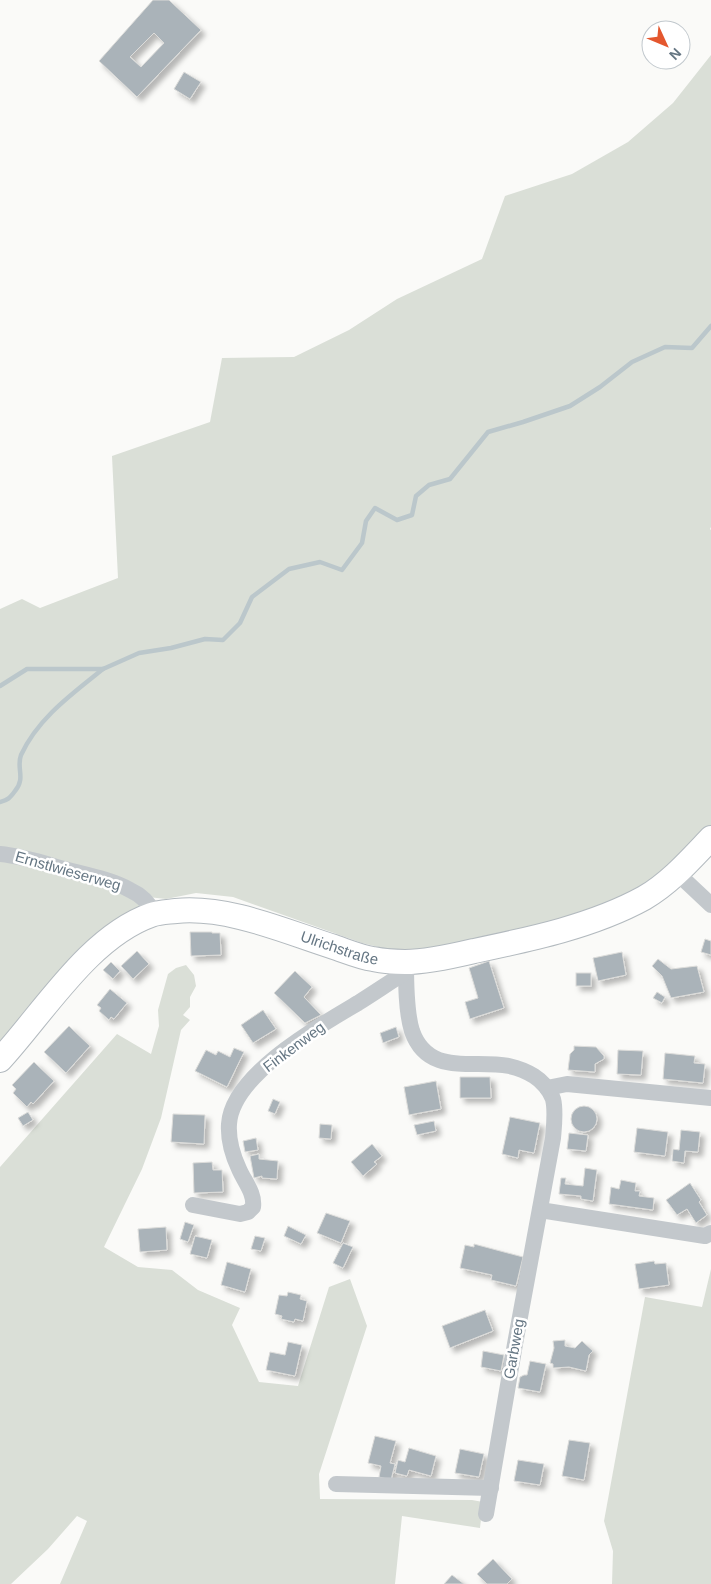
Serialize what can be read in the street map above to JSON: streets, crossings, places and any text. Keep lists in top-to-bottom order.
{
  "streets": {
    "street": [
      "Ernstlwieserweg",
      "Ulrichstraße",
      "Finkenweg",
      "Garbweg"
    ]
  },
  "crossings": [
    ["Ernstlwieserweg", "Ulrichstraße"],
    ["Ulrichstraße", "Finkenweg"]
  ],
  "north": "bottom right"
}
